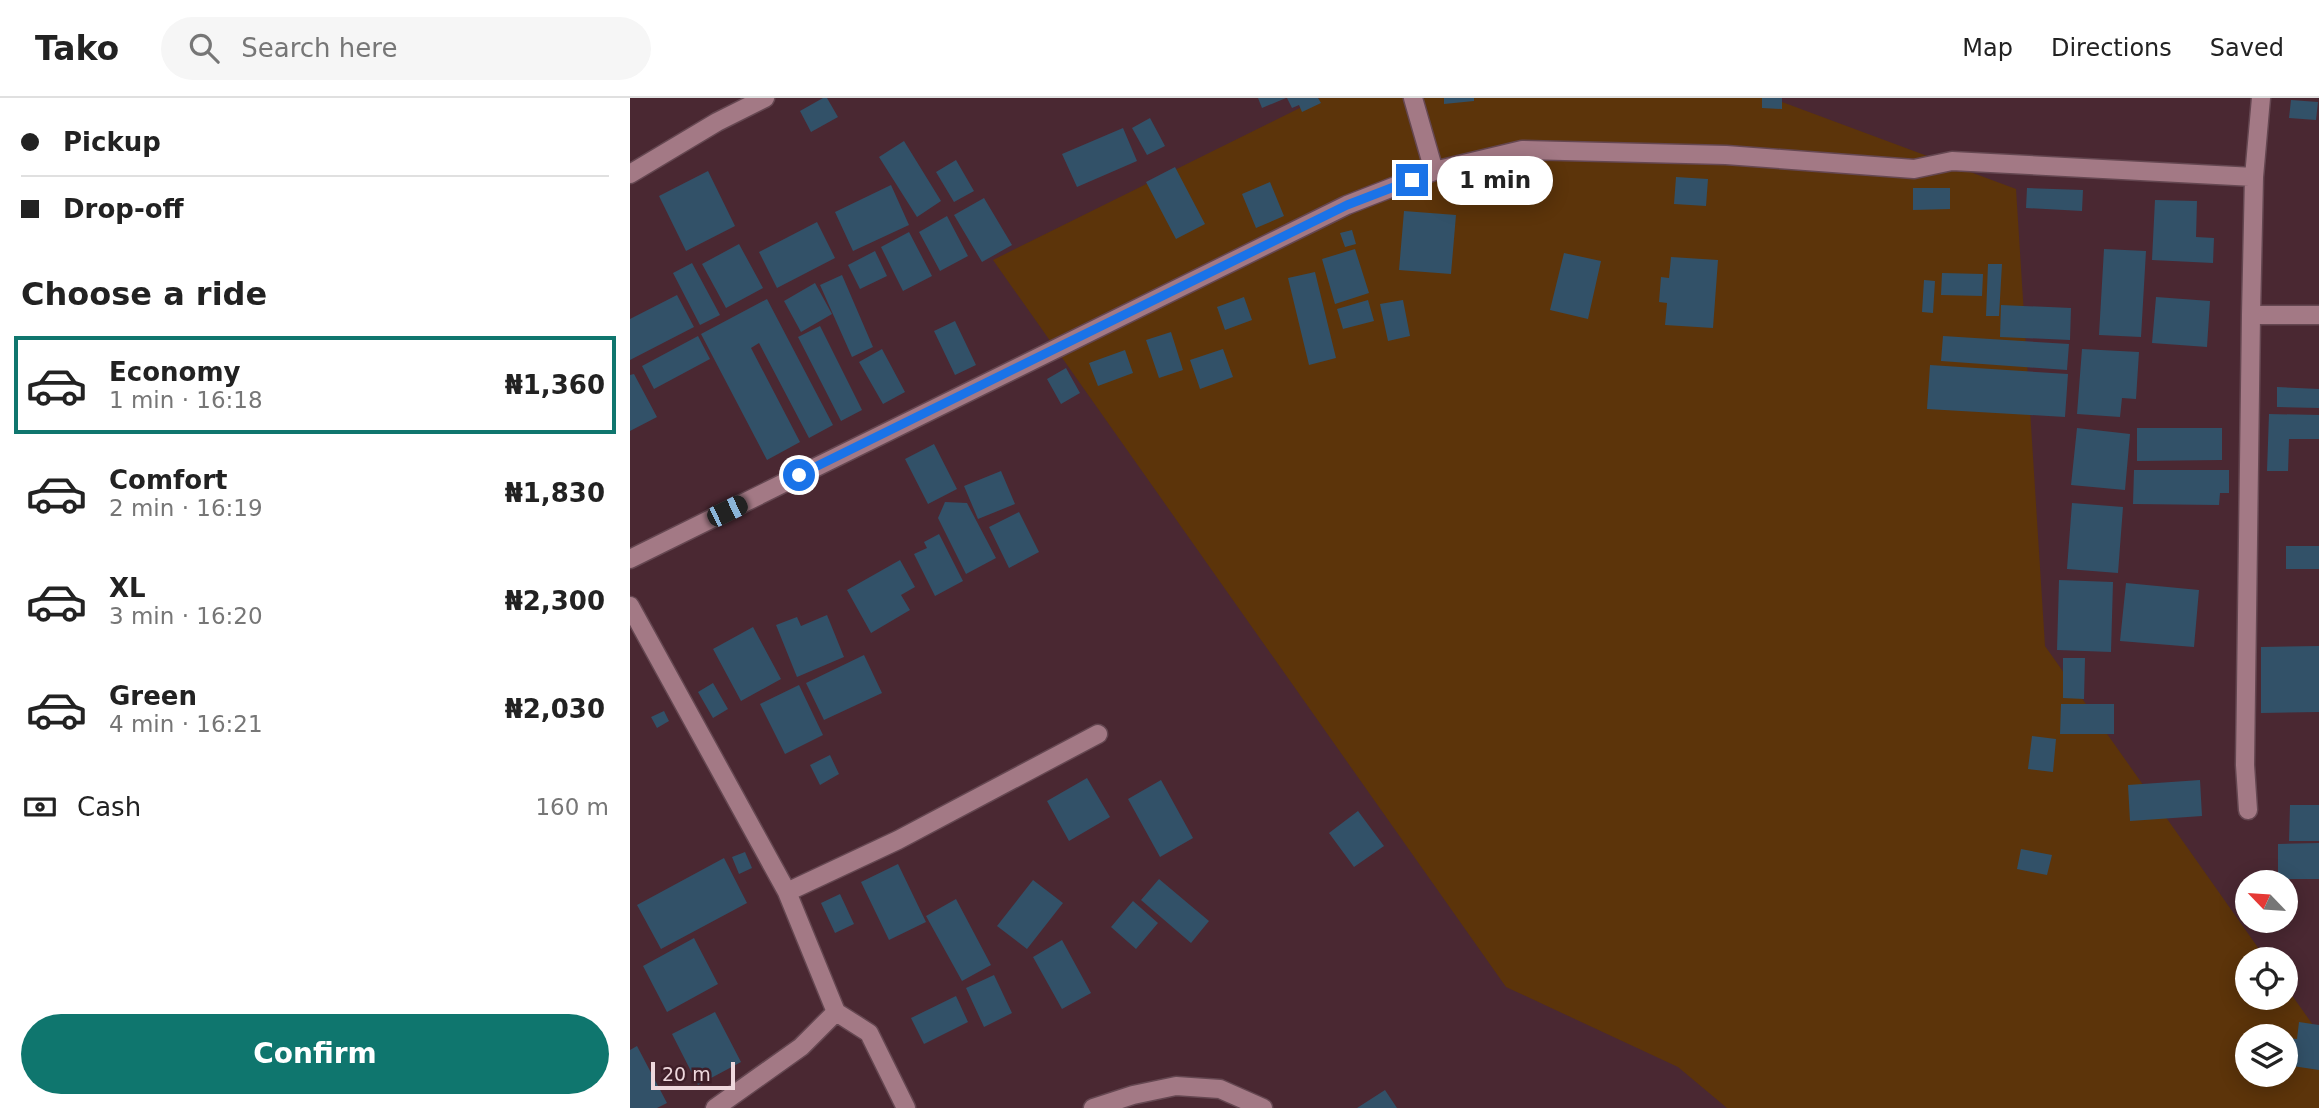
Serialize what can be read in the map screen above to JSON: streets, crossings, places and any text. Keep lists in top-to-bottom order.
{
  "scale_bar": "20 m",
  "north": "top left",
  "page": {
    "header": "Tako",
    "search": "Search here",
    "nav": ["Map", "Directions", "Saved"],
    "banner": ["Pickup", "Drop-off"],
    "bubble": "1 min",
    "heading": "Choose a ride",
    "list": [
      {
        "name": "Economy",
        "note": "1 min · 16:18",
        "value": "₦1,360"
      },
      {
        "name": "Comfort",
        "note": "2 min · 16:19",
        "value": "₦1,830"
      },
      {
        "name": "XL",
        "note": "3 min · 16:20",
        "value": "₦2,300"
      },
      {
        "name": "Green",
        "note": "4 min · 16:21",
        "value": "₦2,030"
      }
    ],
    "pay": ["Cash", "160 m"],
    "buttons": "Confirm",
    "scale": "20 m"
  }
}
